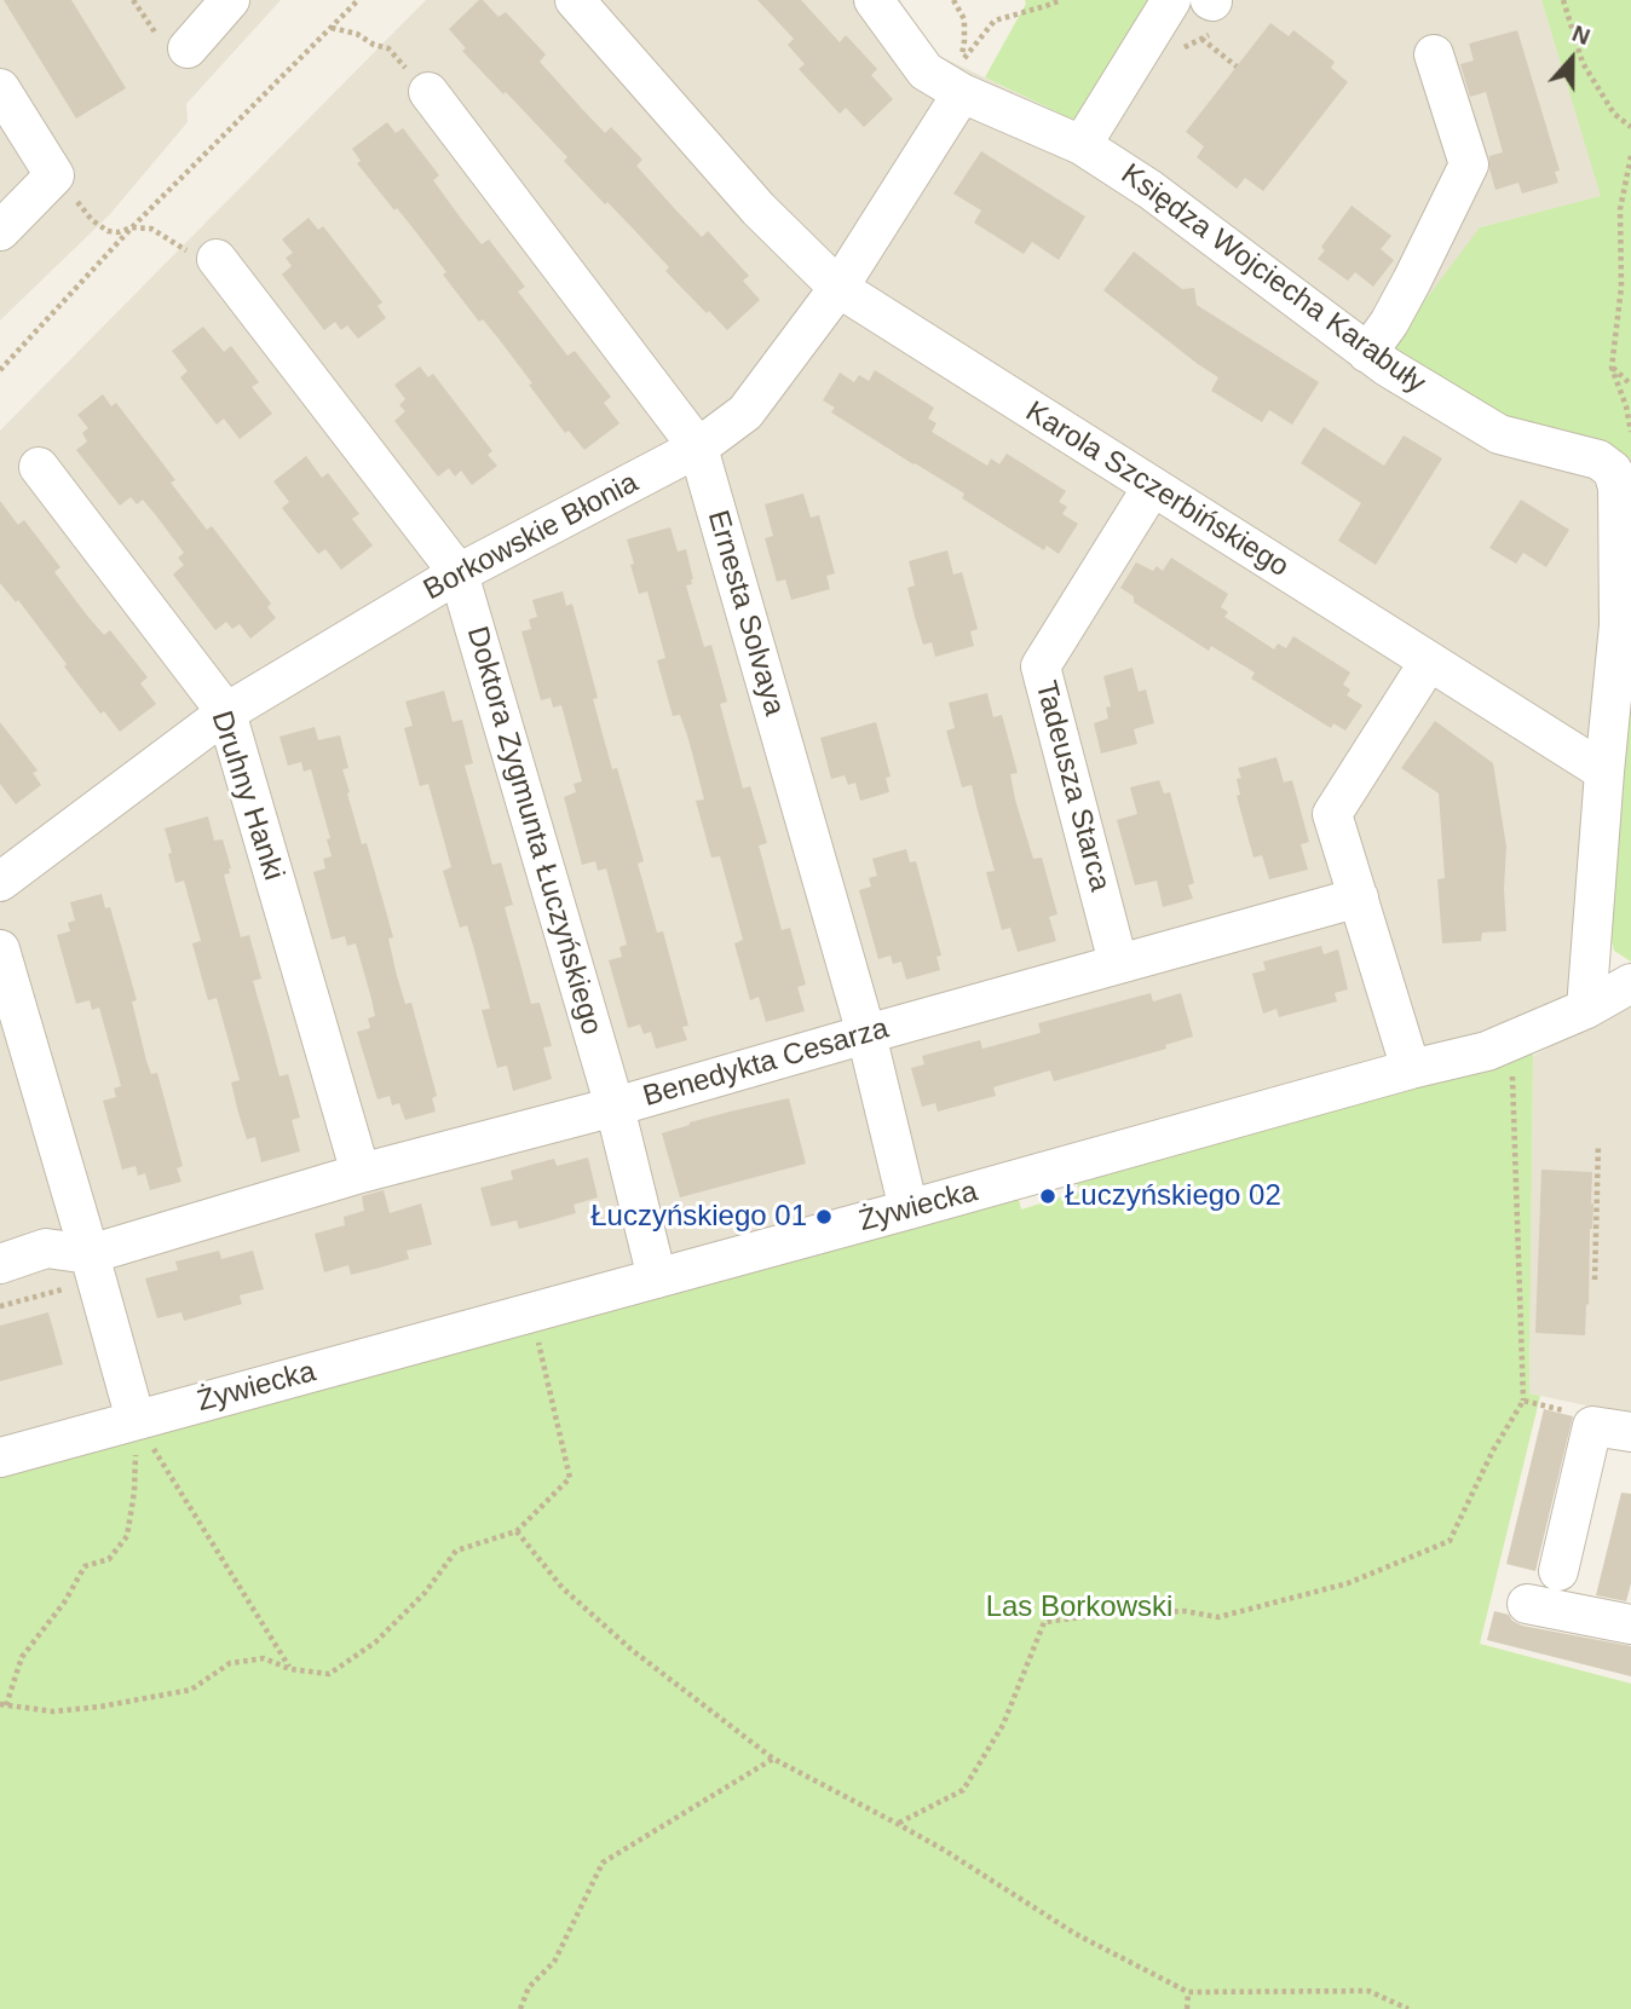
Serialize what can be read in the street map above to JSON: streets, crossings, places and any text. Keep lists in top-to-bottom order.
{
  "streets": {
    "street": [
      "Księdza Wojciecha Karabuły",
      "Karola Szczerbińskiego",
      "Borkowskie Błonia",
      "Ernesta Solvaya",
      "Tadeusza Starca",
      "Druhny Hanki",
      "Doktora Zygmunta Łuczyńskiego",
      "Benedykta Cesarza",
      "Żywiecka"
    ]
  },
  "crossings": [
    ["Księdza Wojciecha Karabuły", "Karola Szczerbińskiego"],
    ["Księdza Wojciecha Karabuły", "Borkowskie Błonia"],
    ["Karola Szczerbińskiego", "Borkowskie Błonia"],
    ["Karola Szczerbińskiego", "Tadeusza Starca"],
    ["Borkowskie Błonia", "Ernesta Solvaya"],
    ["Borkowskie Błonia", "Druhny Hanki"],
    ["Borkowskie Błonia", "Doktora Zygmunta Łuczyńskiego"],
    ["Ernesta Solvaya", "Benedykta Cesarza"],
    ["Ernesta Solvaya", "Żywiecka"],
    ["Tadeusza Starca", "Benedykta Cesarza"],
    ["Druhny Hanki", "Benedykta Cesarza"],
    ["Doktora Zygmunta Łuczyńskiego", "Benedykta Cesarza"],
    ["Doktora Zygmunta Łuczyńskiego", "Żywiecka"]
  ],
  "parks": ["Las Borkowski"],
  "places": ["Łuczyńskiego 02", "Łuczyńskiego 01"],
  "north": "top"
}
